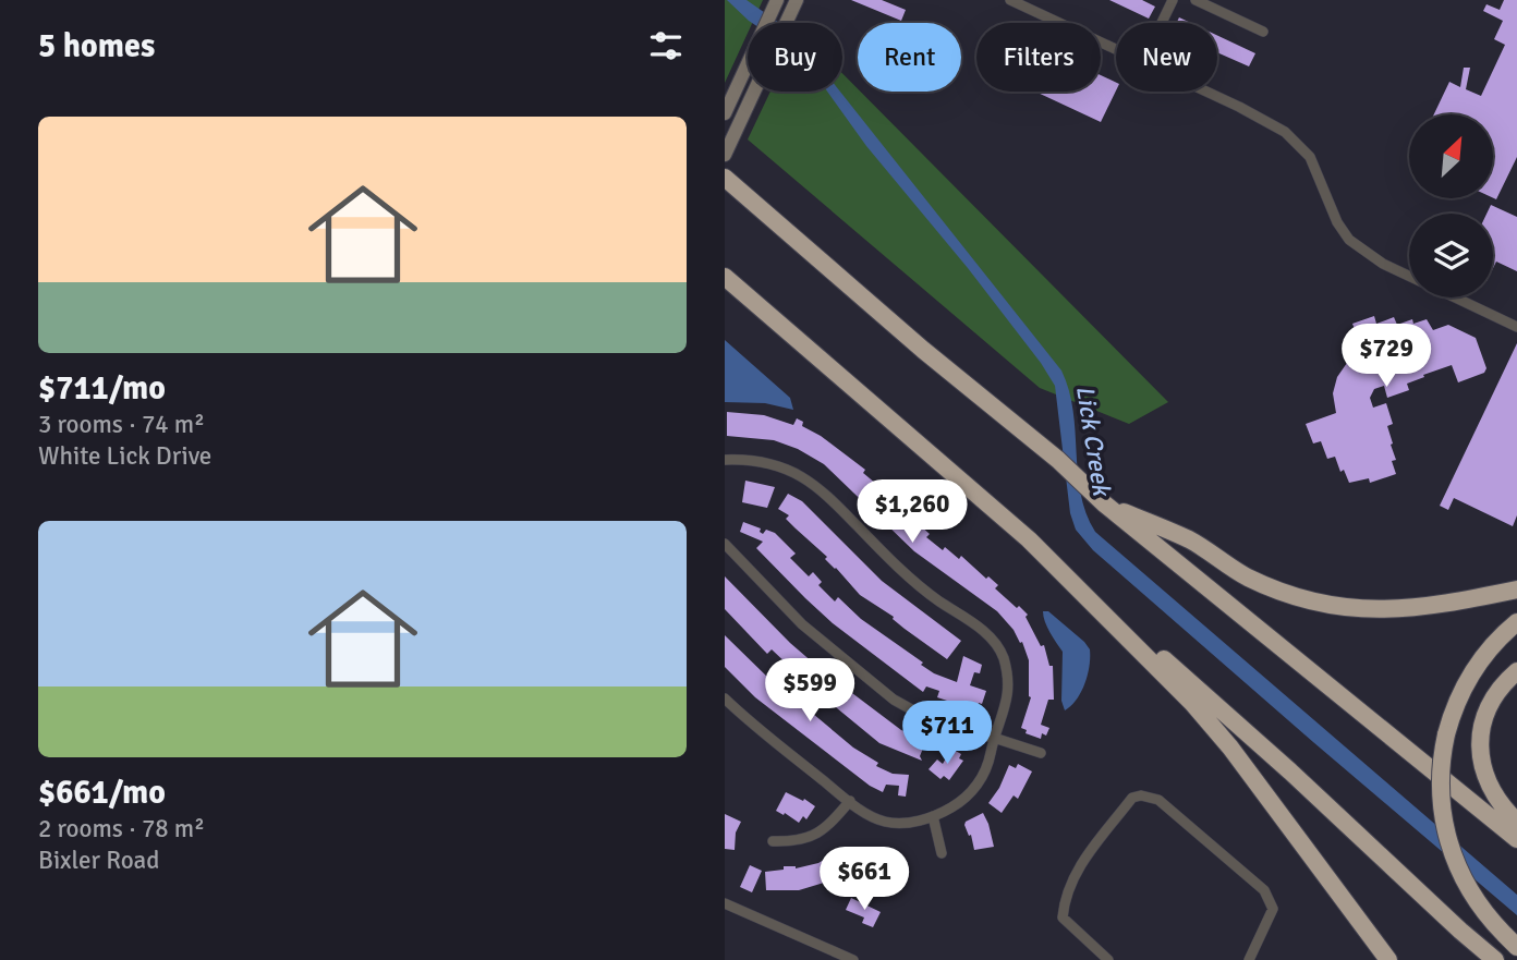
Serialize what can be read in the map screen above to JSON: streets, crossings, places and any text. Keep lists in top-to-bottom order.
{
  "water": ["Lick Creek"],
  "north": "top right",
  "page": {
    "heading": "5 homes",
    "chip": [
      "Buy",
      "Rent",
      "Filters",
      "New"
    ],
    "list": [
      {
        "name": "$711/mo",
        "note": "3 rooms · 74 m² · White Lick Drive"
      },
      {
        "name": "$661/mo",
        "note": "2 rooms · 78 m² · Bixler Road"
      }
    ],
    "price": [
      "$729",
      "$1,260",
      "$599",
      "$711",
      "$661"
    ]
  }
}
